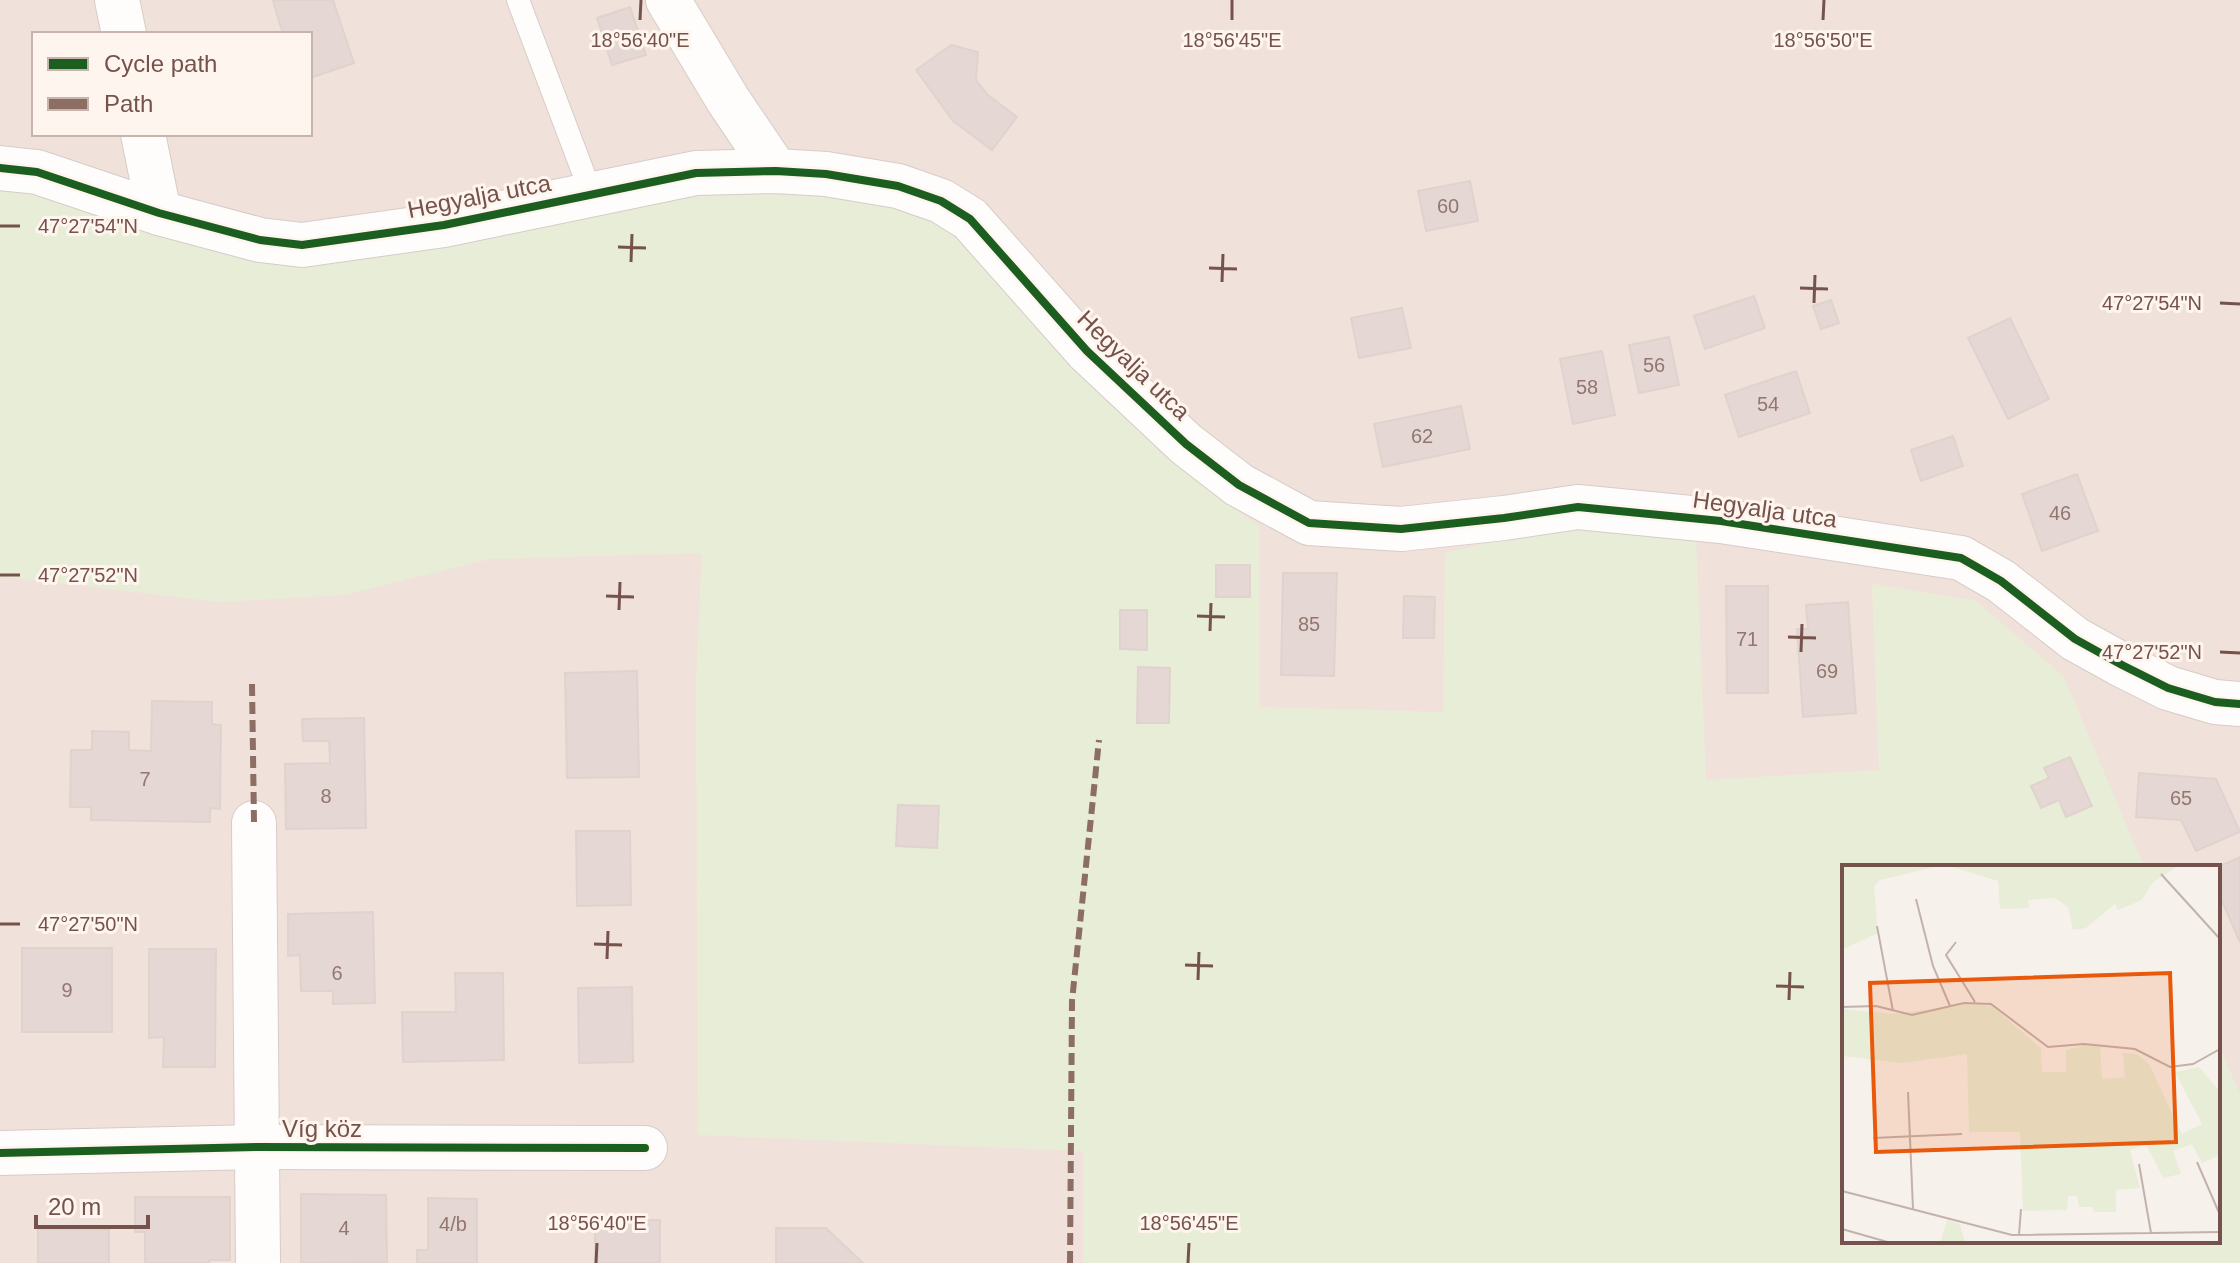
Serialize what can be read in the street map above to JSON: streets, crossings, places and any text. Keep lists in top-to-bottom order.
{
  "streets": {
    "street": ["Hegyalja utca", "Víg köz"]
  },
  "house_numbers": [
    "60",
    "56",
    "58",
    "54",
    "62",
    "46",
    "85",
    "71",
    "69",
    "7",
    "8",
    "65",
    "6",
    "9",
    "4/b",
    "4"
  ],
  "legend": ["Cycle path", "Path"],
  "scale_bar": "20 m",
  "coordinates": [
    "18°56'40\"E",
    "18°56'45\"E",
    "18°56'50\"E",
    "47°27'54\"N",
    "47°27'52\"N",
    "47°27'50\"N"
  ]
}
